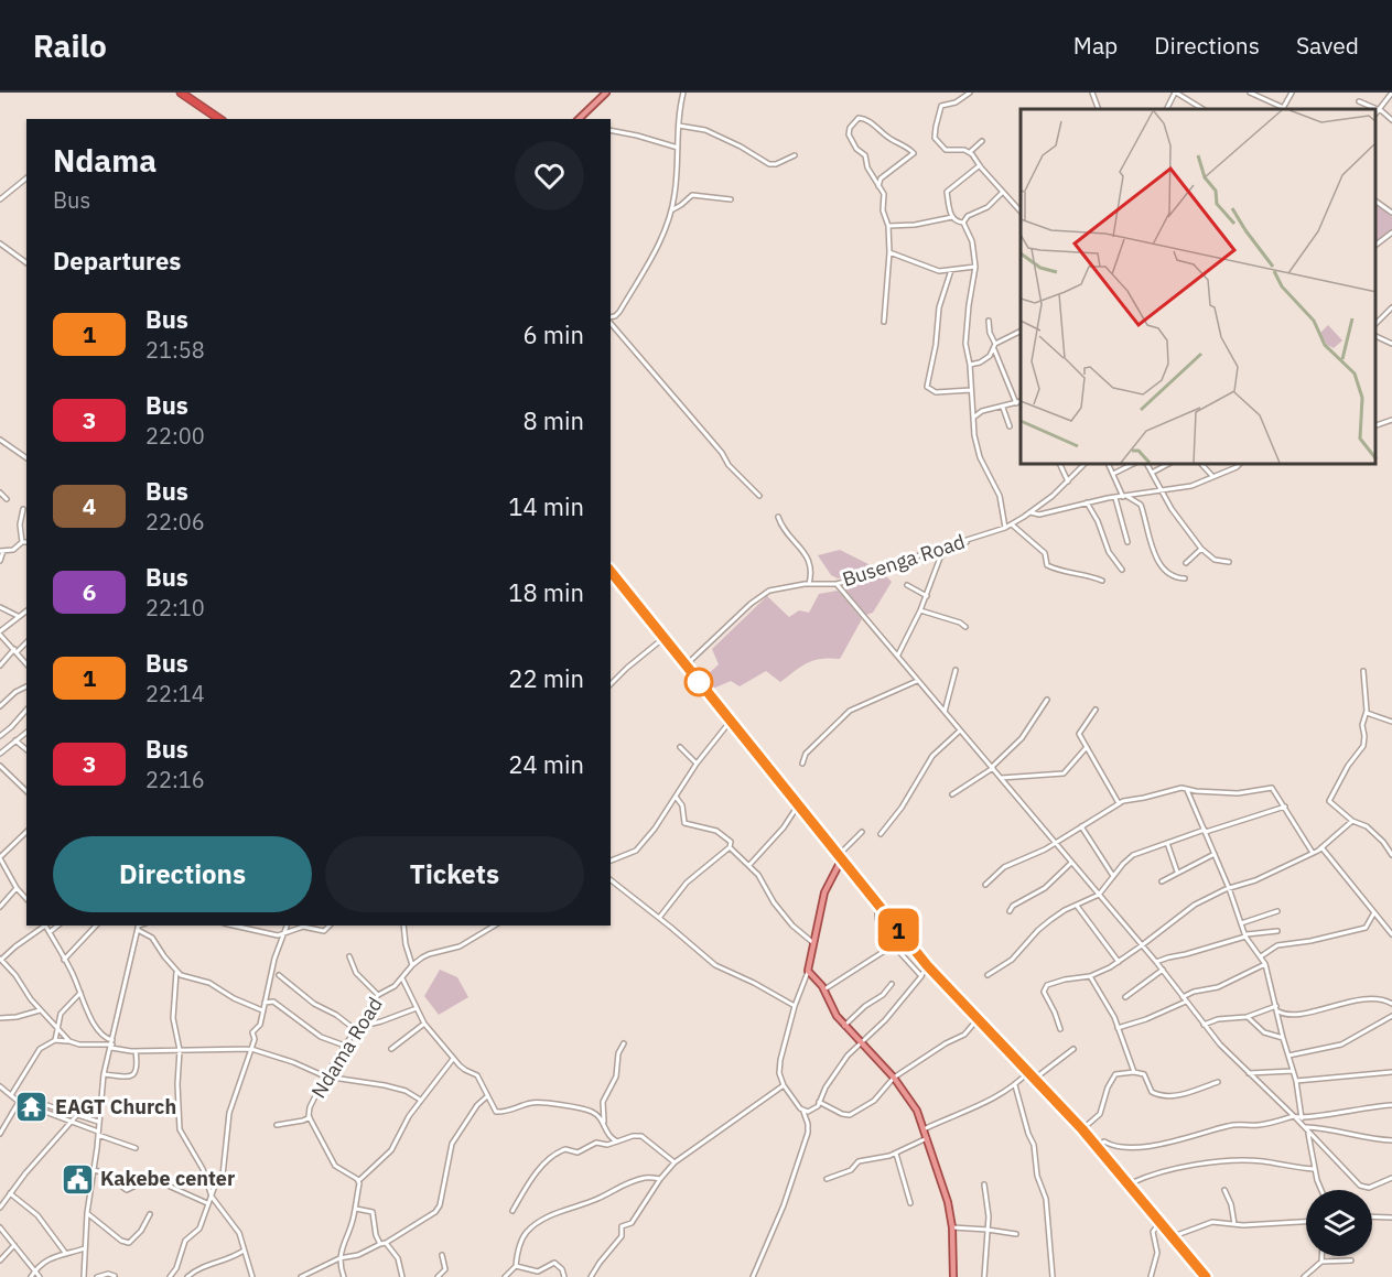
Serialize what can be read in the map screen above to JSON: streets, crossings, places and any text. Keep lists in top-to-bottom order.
{
  "streets": {
    "street": ["Busenga Road", "Ndama Road"]
  },
  "places": {
    "temple": ["EAGT Church"],
    "public building": ["Kakebe center"]
  },
  "lines": ["bus line 1"],
  "page": {
    "header": "Railo",
    "nav": ["Map", "Directions", "Saved"],
    "on_map": "1",
    "heading": [
      ["Ndama", "Bus"],
      "Departures"
    ],
    "list": [
      {
        "mark": "1",
        "name": "Bus",
        "note": "21:58",
        "value": "6 min"
      },
      {
        "mark": "3",
        "name": "Bus",
        "note": "22:00",
        "value": "8 min"
      },
      {
        "mark": "4",
        "name": "Bus",
        "note": "22:06",
        "value": "14 min"
      },
      {
        "mark": "6",
        "name": "Bus",
        "note": "22:10",
        "value": "18 min"
      },
      {
        "mark": "1",
        "name": "Bus",
        "note": "22:14",
        "value": "22 min"
      },
      {
        "mark": "3",
        "name": "Bus",
        "note": "22:16",
        "value": "24 min"
      }
    ],
    "buttons": ["Directions", "Tickets"]
  }
}
